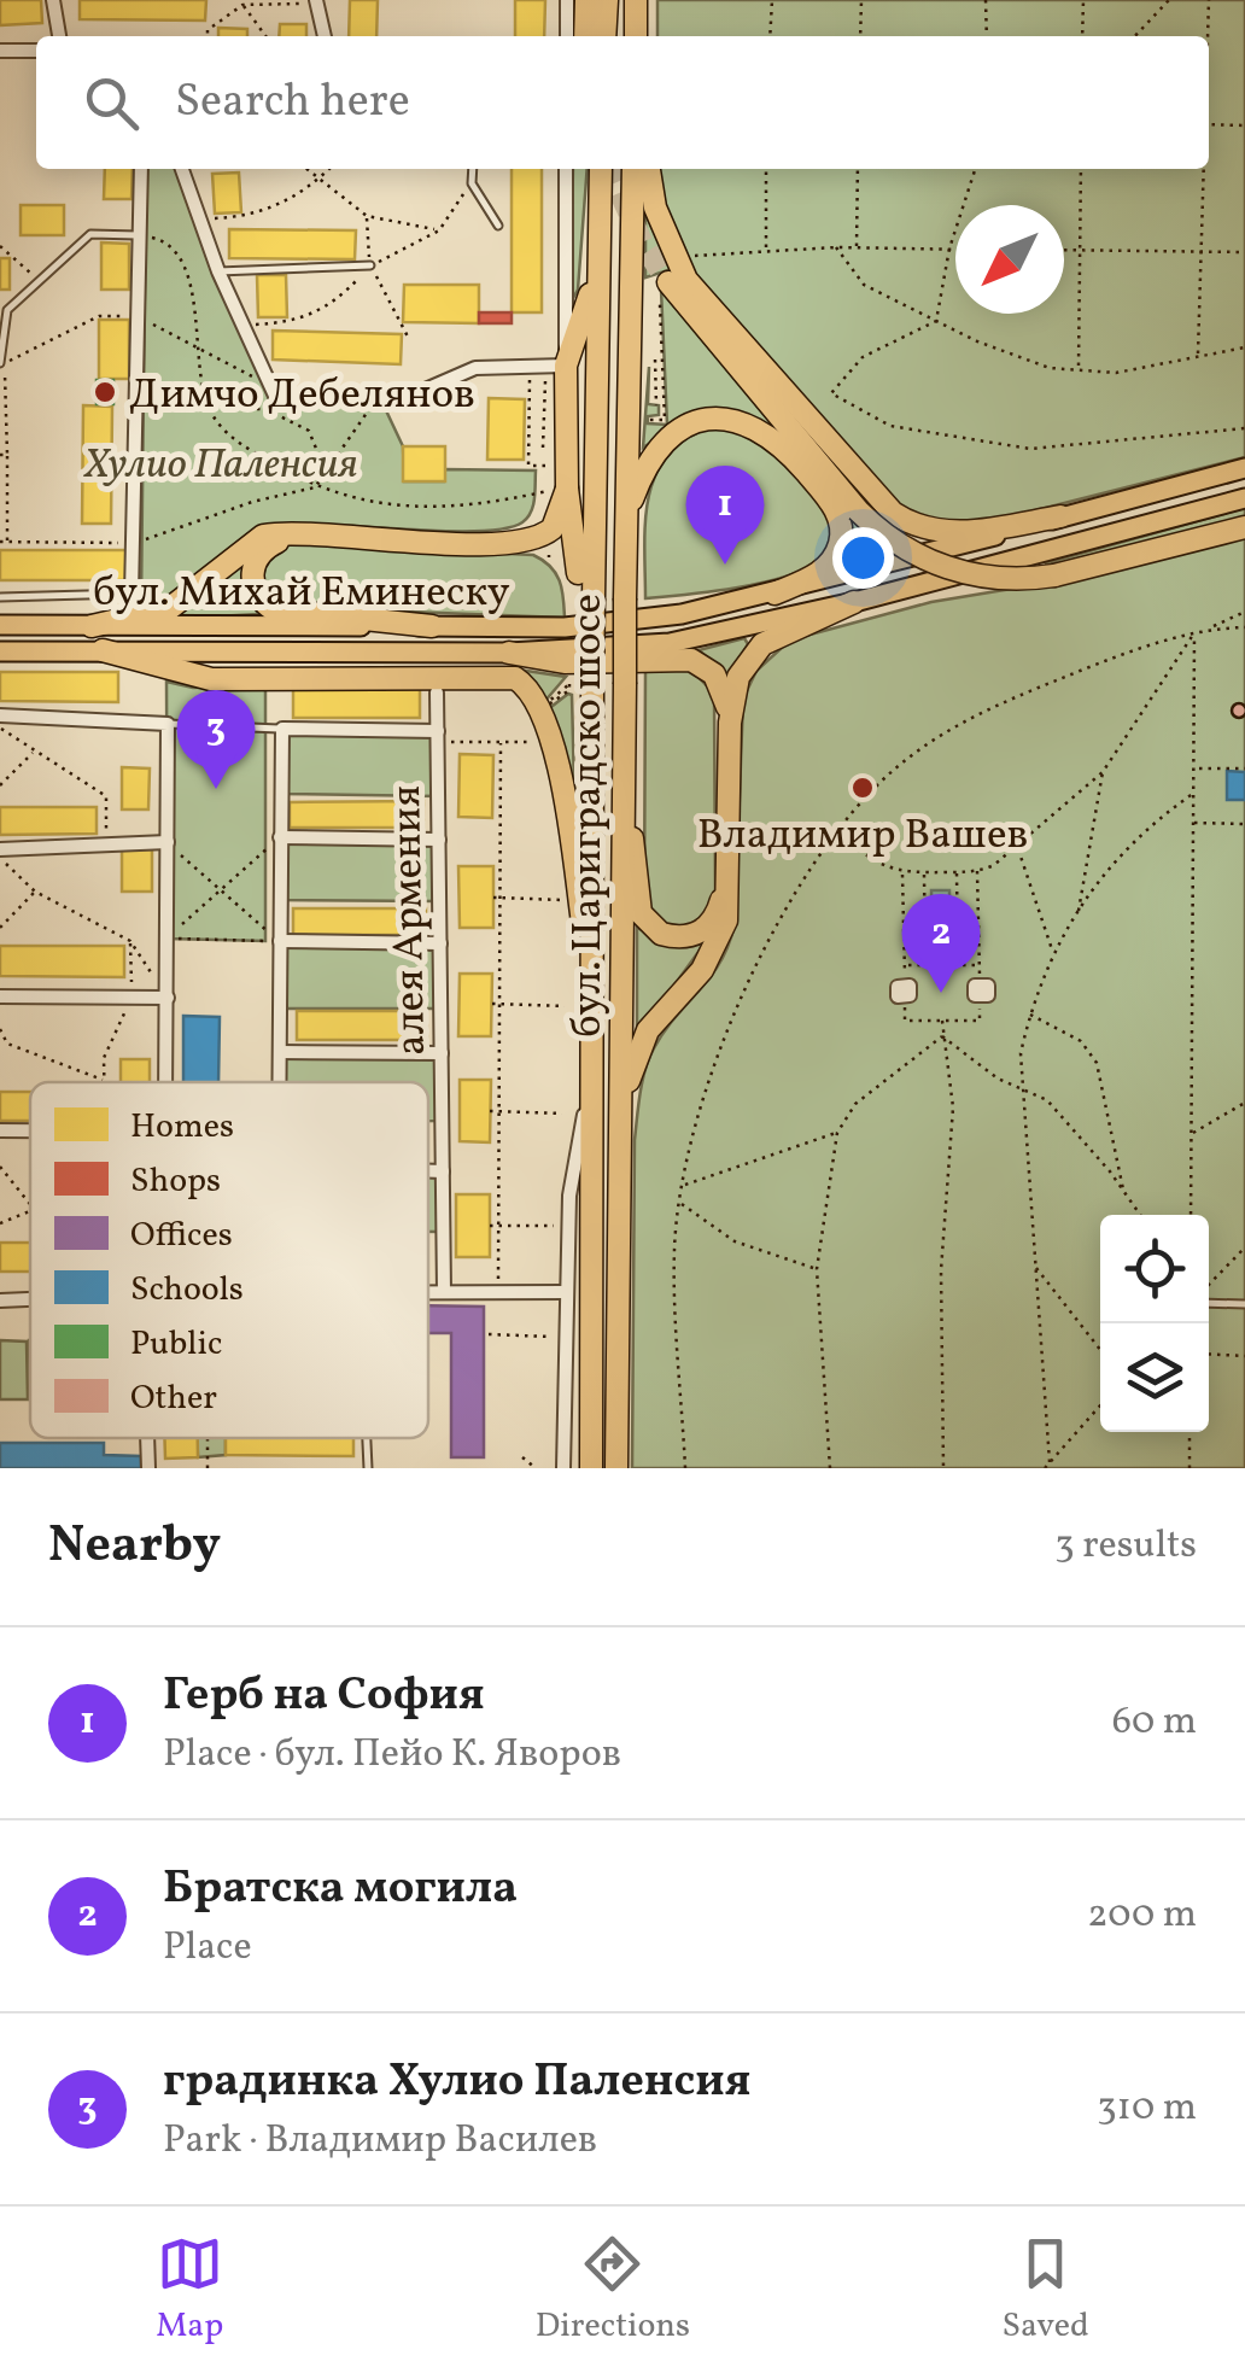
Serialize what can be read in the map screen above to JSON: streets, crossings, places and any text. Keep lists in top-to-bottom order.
{
  "streets": {
    "highway": ["бул. Цариградско шосе"],
    "main road": ["бул. Михай Еминеску"],
    "street": ["алея Армения"]
  },
  "parks": ["Хулио Паленсия"],
  "places": ["Димчо Дебелянов", "Владимир Вашев"],
  "legend": [
    "Homes",
    "Shops",
    "Offices",
    "Schools",
    "Public",
    "Other"
  ],
  "north": "bottom left",
  "page": {
    "search": "Search here",
    "pins": ["1", "3", "2"],
    "heading": ["Nearby", "3 results"],
    "list": [
      {
        "mark": "1",
        "name": "Герб на София",
        "note": "Place · бул. Пейо К. Яворов",
        "value": "60 m"
      },
      {
        "mark": "2",
        "name": "Братска могила",
        "note": "Place",
        "value": "200 m"
      },
      {
        "mark": "3",
        "name": "градинка Хулио Паленсия",
        "note": "Park · Владимир Василев",
        "value": "310 m"
      }
    ],
    "nav": ["Map", "Directions", "Saved"]
  }
}
